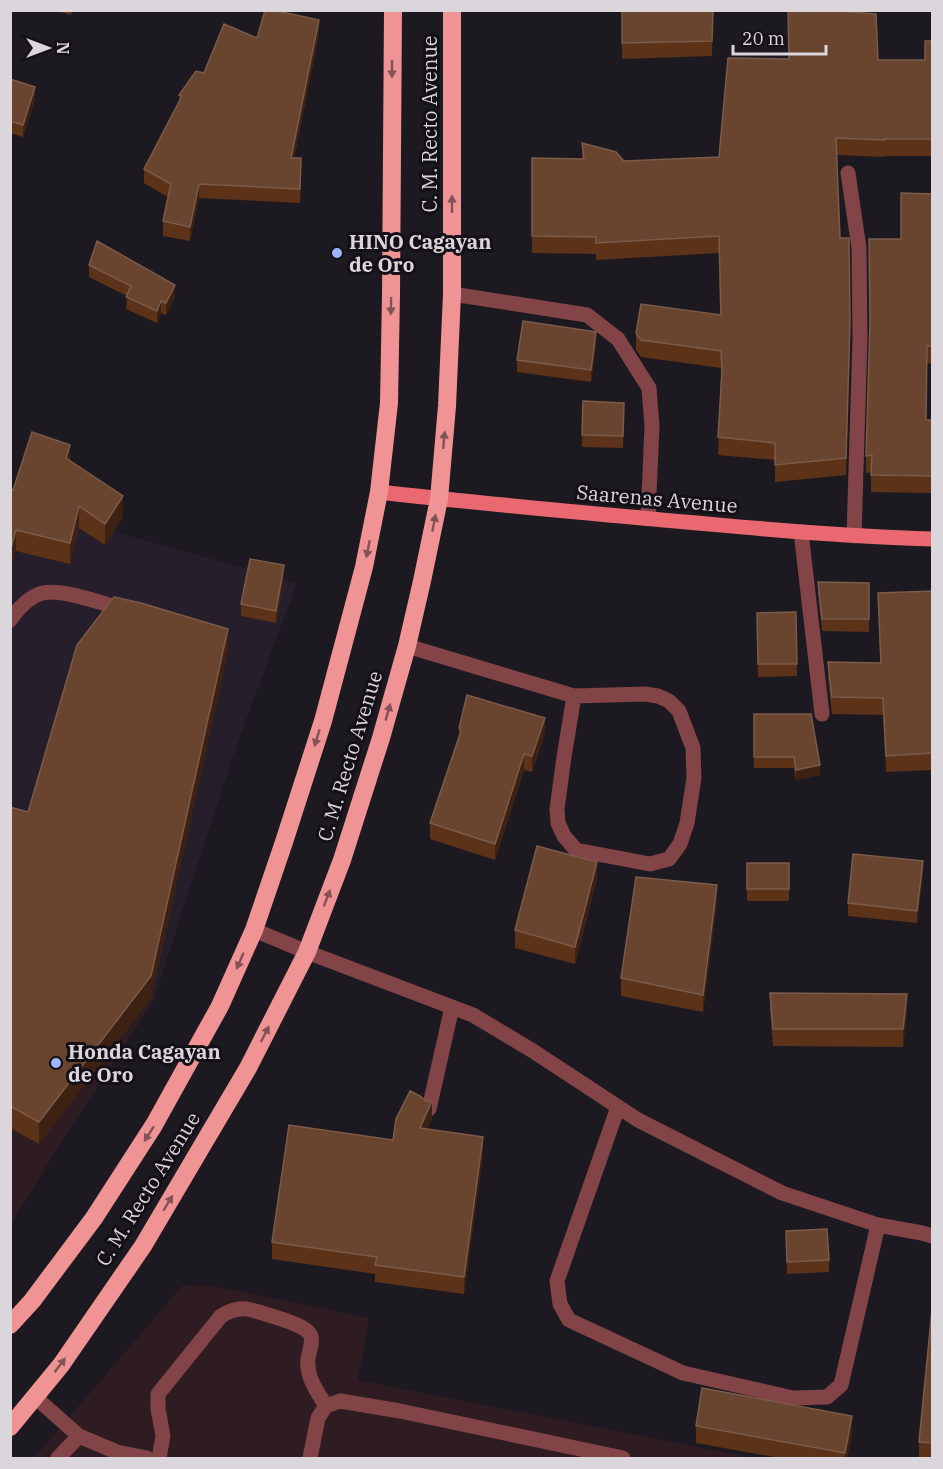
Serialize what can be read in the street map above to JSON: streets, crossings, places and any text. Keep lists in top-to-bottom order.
{
  "streets": {
    "highway": ["C. M. Recto Avenue"],
    "main road": ["Saarenas Avenue"]
  },
  "crossings": [
    ["C. M. Recto Avenue", "Saarenas Avenue"]
  ],
  "places": ["HINO Cagayan de Oro", "Honda Cagayan de Oro"],
  "scale_bar": "20 m",
  "north": "right"
}
